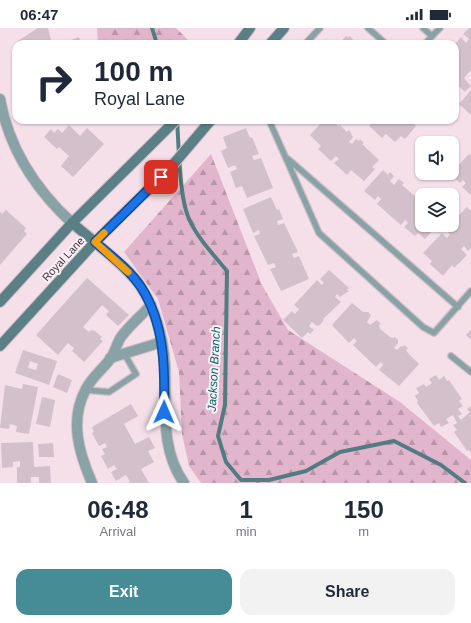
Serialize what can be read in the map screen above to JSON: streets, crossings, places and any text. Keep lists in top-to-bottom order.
{
  "streets": {
    "main road": ["Royal Lane"]
  },
  "water": ["Jackson Branch"],
  "page": {
    "status": "06:47",
    "turn": ["100 m", "Royal Lane"],
    "eta": [
      "06:48",
      "Arrival",
      "1",
      "min",
      "150",
      "m"
    ],
    "buttons": ["Exit", "Share"]
  }
}
